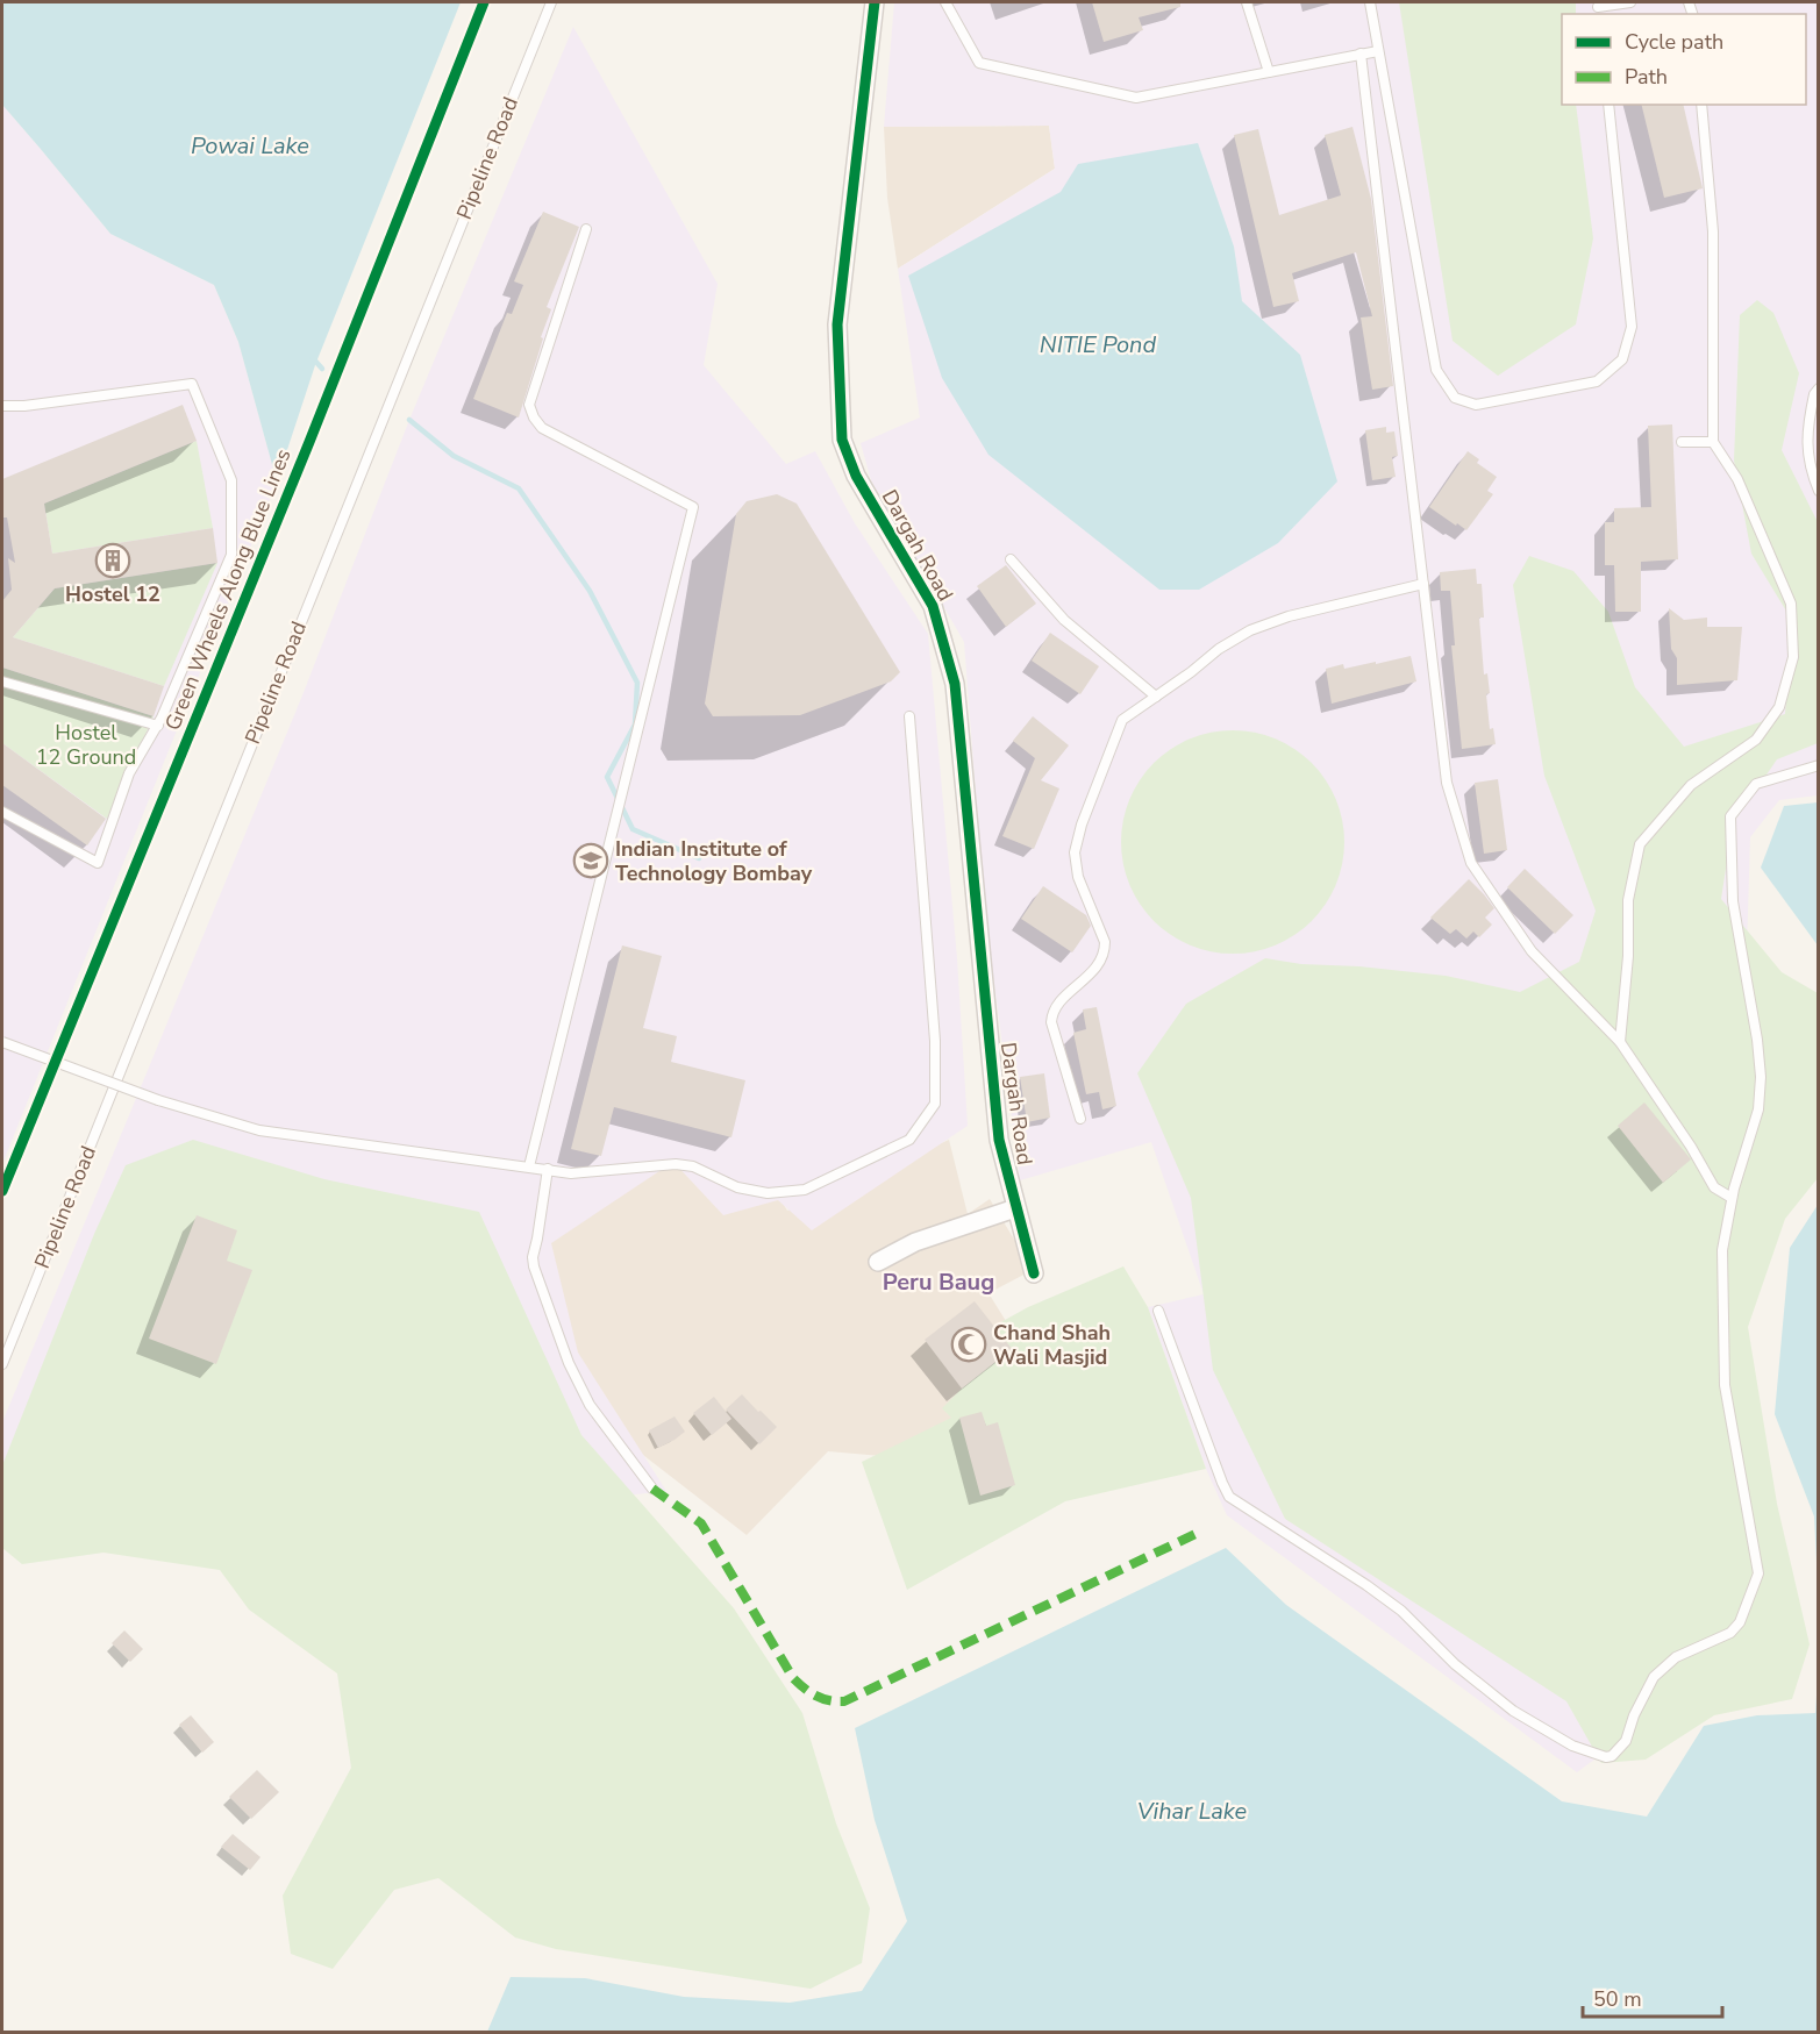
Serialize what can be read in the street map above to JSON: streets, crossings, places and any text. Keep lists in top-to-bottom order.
{
  "streets": {
    "street": ["Dargah Road"],
    "lane": ["Pipeline Road"],
    "cycle path": ["Green Wheels Along Blue Lines"]
  },
  "districts": ["Peru Baug"],
  "water": ["Powai Lake", "NITIE Pond", "Vihar Lake"],
  "parks": ["Hostel 12 Ground"],
  "places": {
    "building": ["Hostel 12"],
    "school or university": ["Indian Institute of Technology Bombay"],
    "mosque": ["Chand Shah Wali Masjid"]
  },
  "legend": ["Cycle path", "Path"],
  "scale_bar": "50 m"
}
